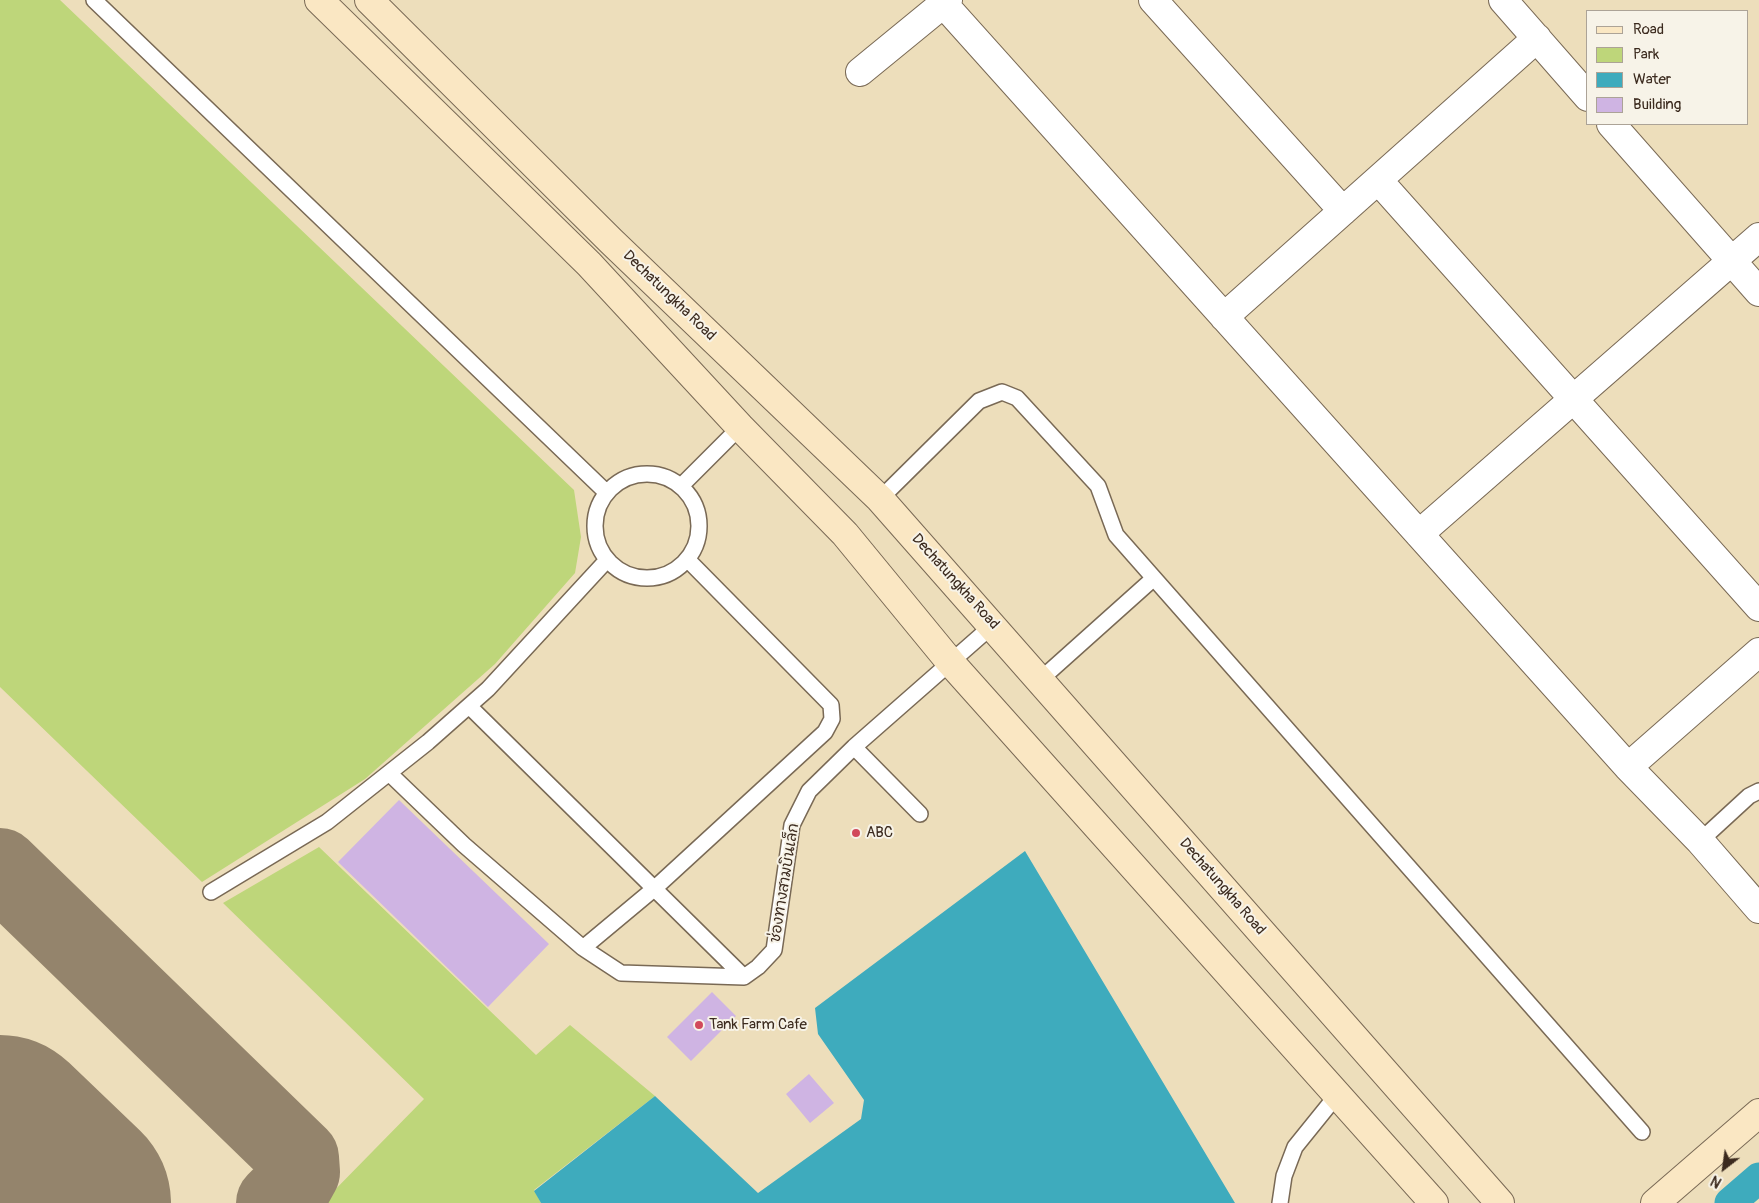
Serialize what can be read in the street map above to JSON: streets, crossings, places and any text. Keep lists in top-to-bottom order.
{
  "streets": {
    "street": ["Dechatungkha Road"],
    "lane": ["ช่องทางสามบินเล็ก"]
  },
  "crossings": [
    ["Dechatungkha Road", "ช่องทางสามบินเล็ก"]
  ],
  "places": ["ABC", "Tank Farm Cafe"],
  "legend": [
    "Road",
    "Park",
    "Water",
    "Building"
  ],
  "north": "bottom left"
}
